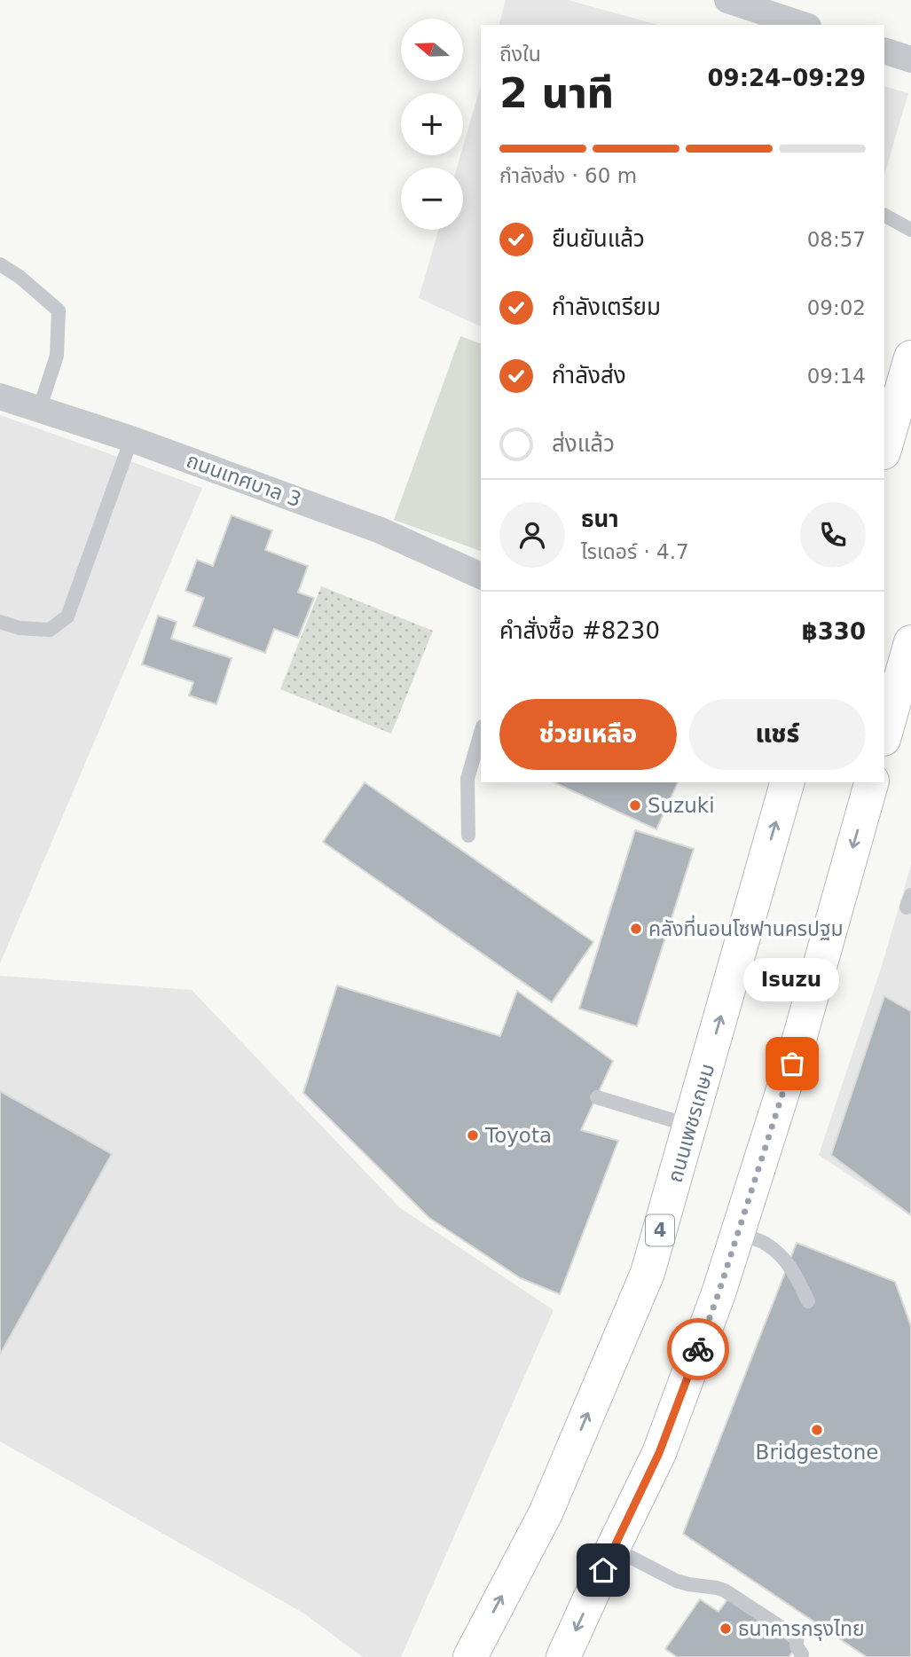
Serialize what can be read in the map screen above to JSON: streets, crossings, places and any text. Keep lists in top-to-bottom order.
{
  "streets": {
    "highway": ["ถนนเพชรเกษม", "4"],
    "street": ["ถนนเทศบาล 3"]
  },
  "places": [
    "Suzuki",
    "คลังที่นอนโซฟานครปฐม",
    "Isuzu",
    "Toyota",
    "Bridgestone",
    "ธนาคารกรุงไทย"
  ],
  "north": "left",
  "page": {
    "map_buttons": ["+", "−"],
    "heading": ["2 นาที", "ถึงใน", "09:24–09:29"],
    "panel": [
      "ธนา",
      "ไรเดอร์ · 4.7",
      "คำสั่งซื้อ #8230",
      "฿330"
    ],
    "bar": "กำลังส่ง · 60 m",
    "list": [
      ["ยืนยันแล้ว", "08:57"],
      ["กำลังเตรียม", "09:02"],
      ["กำลังส่ง", "09:14"],
      "ส่งแล้ว"
    ],
    "buttons": ["ช่วยเหลือ", "แชร์"],
    "bubble": "Isuzu"
  }
}
